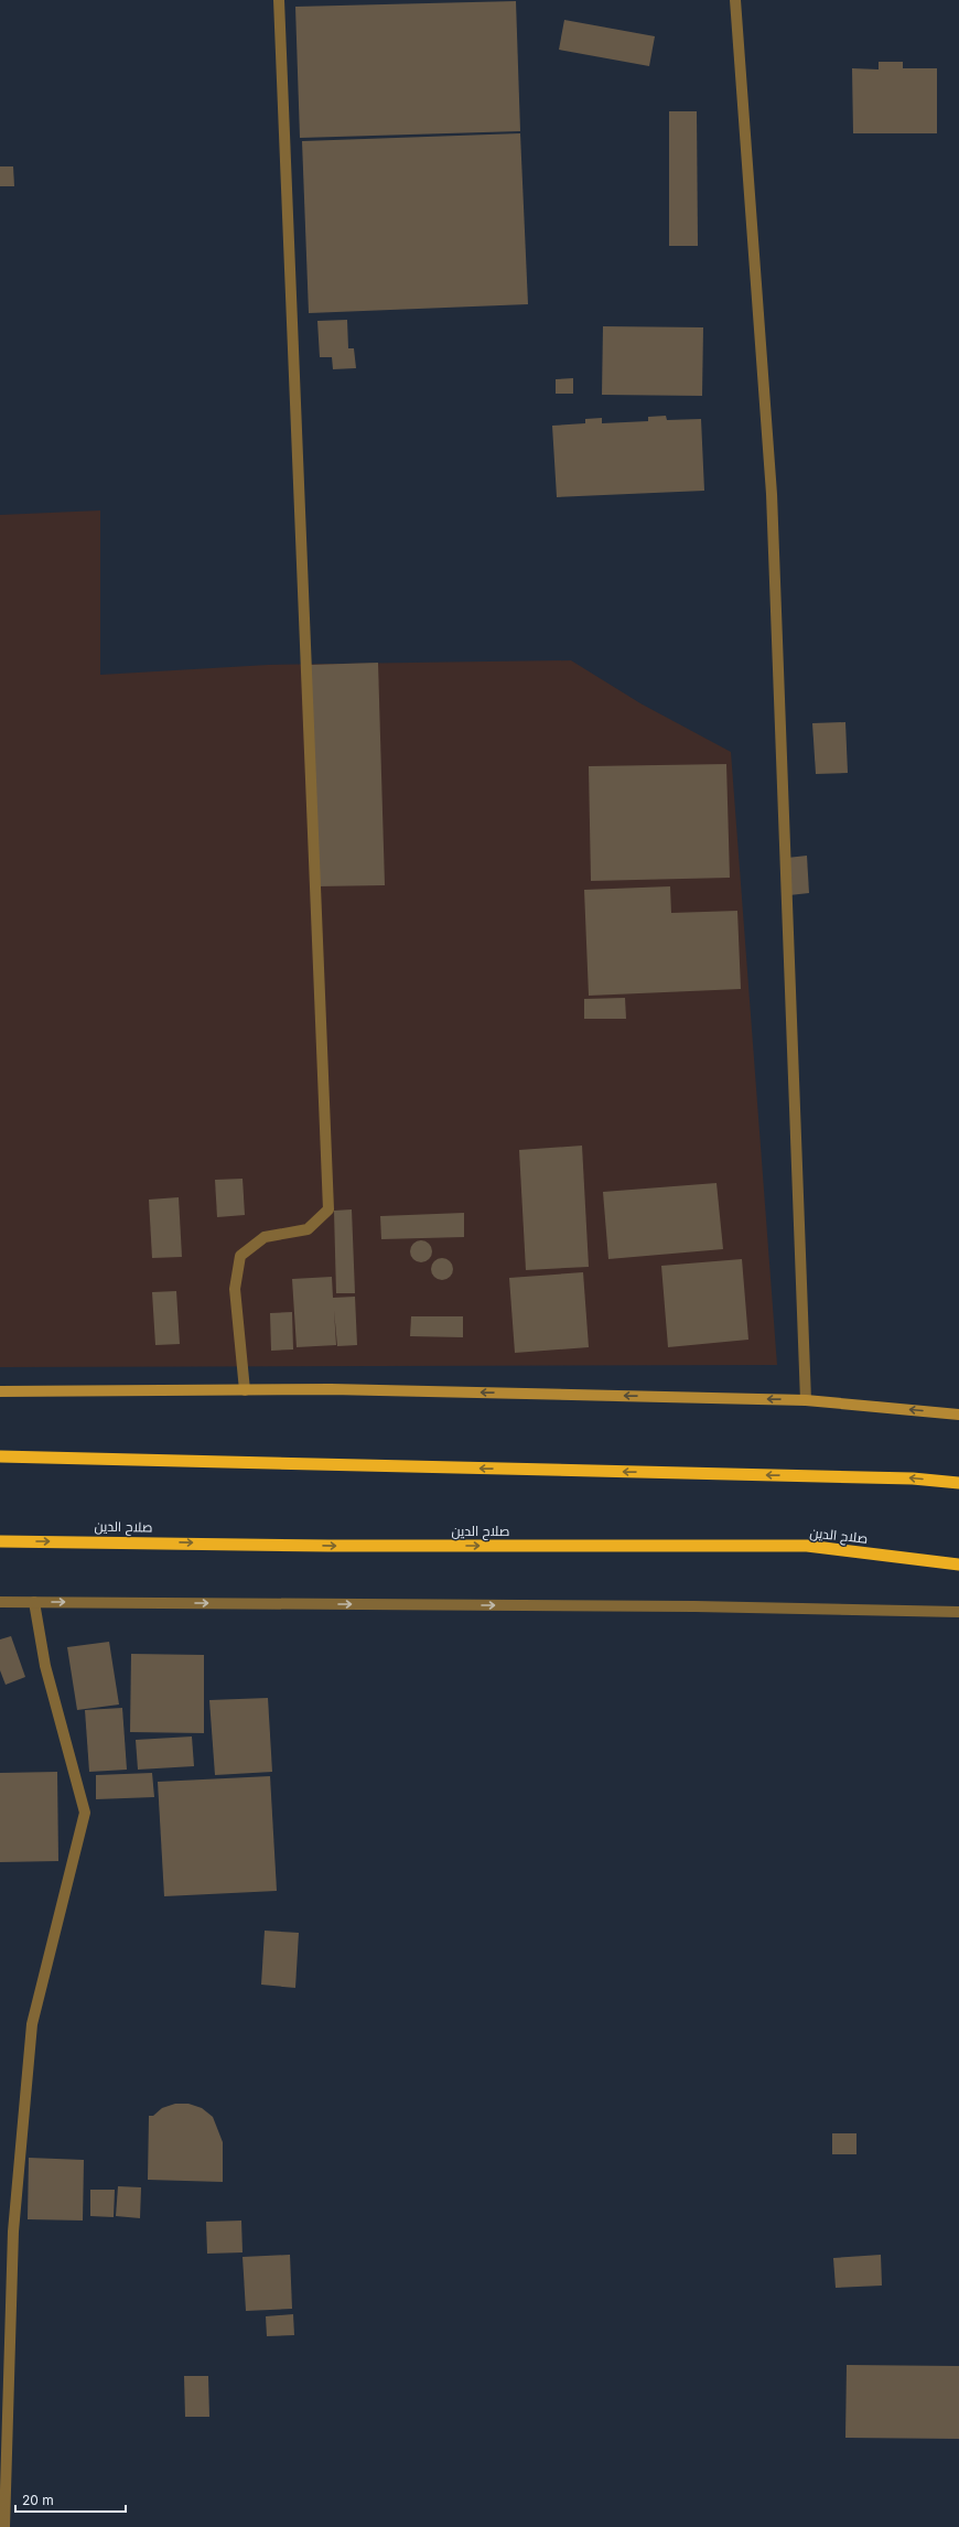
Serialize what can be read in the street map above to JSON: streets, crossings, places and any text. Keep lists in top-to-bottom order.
{
  "streets": {
    "highway": ["صلاح الدين"]
  },
  "scale_bar": "20 m"
}
